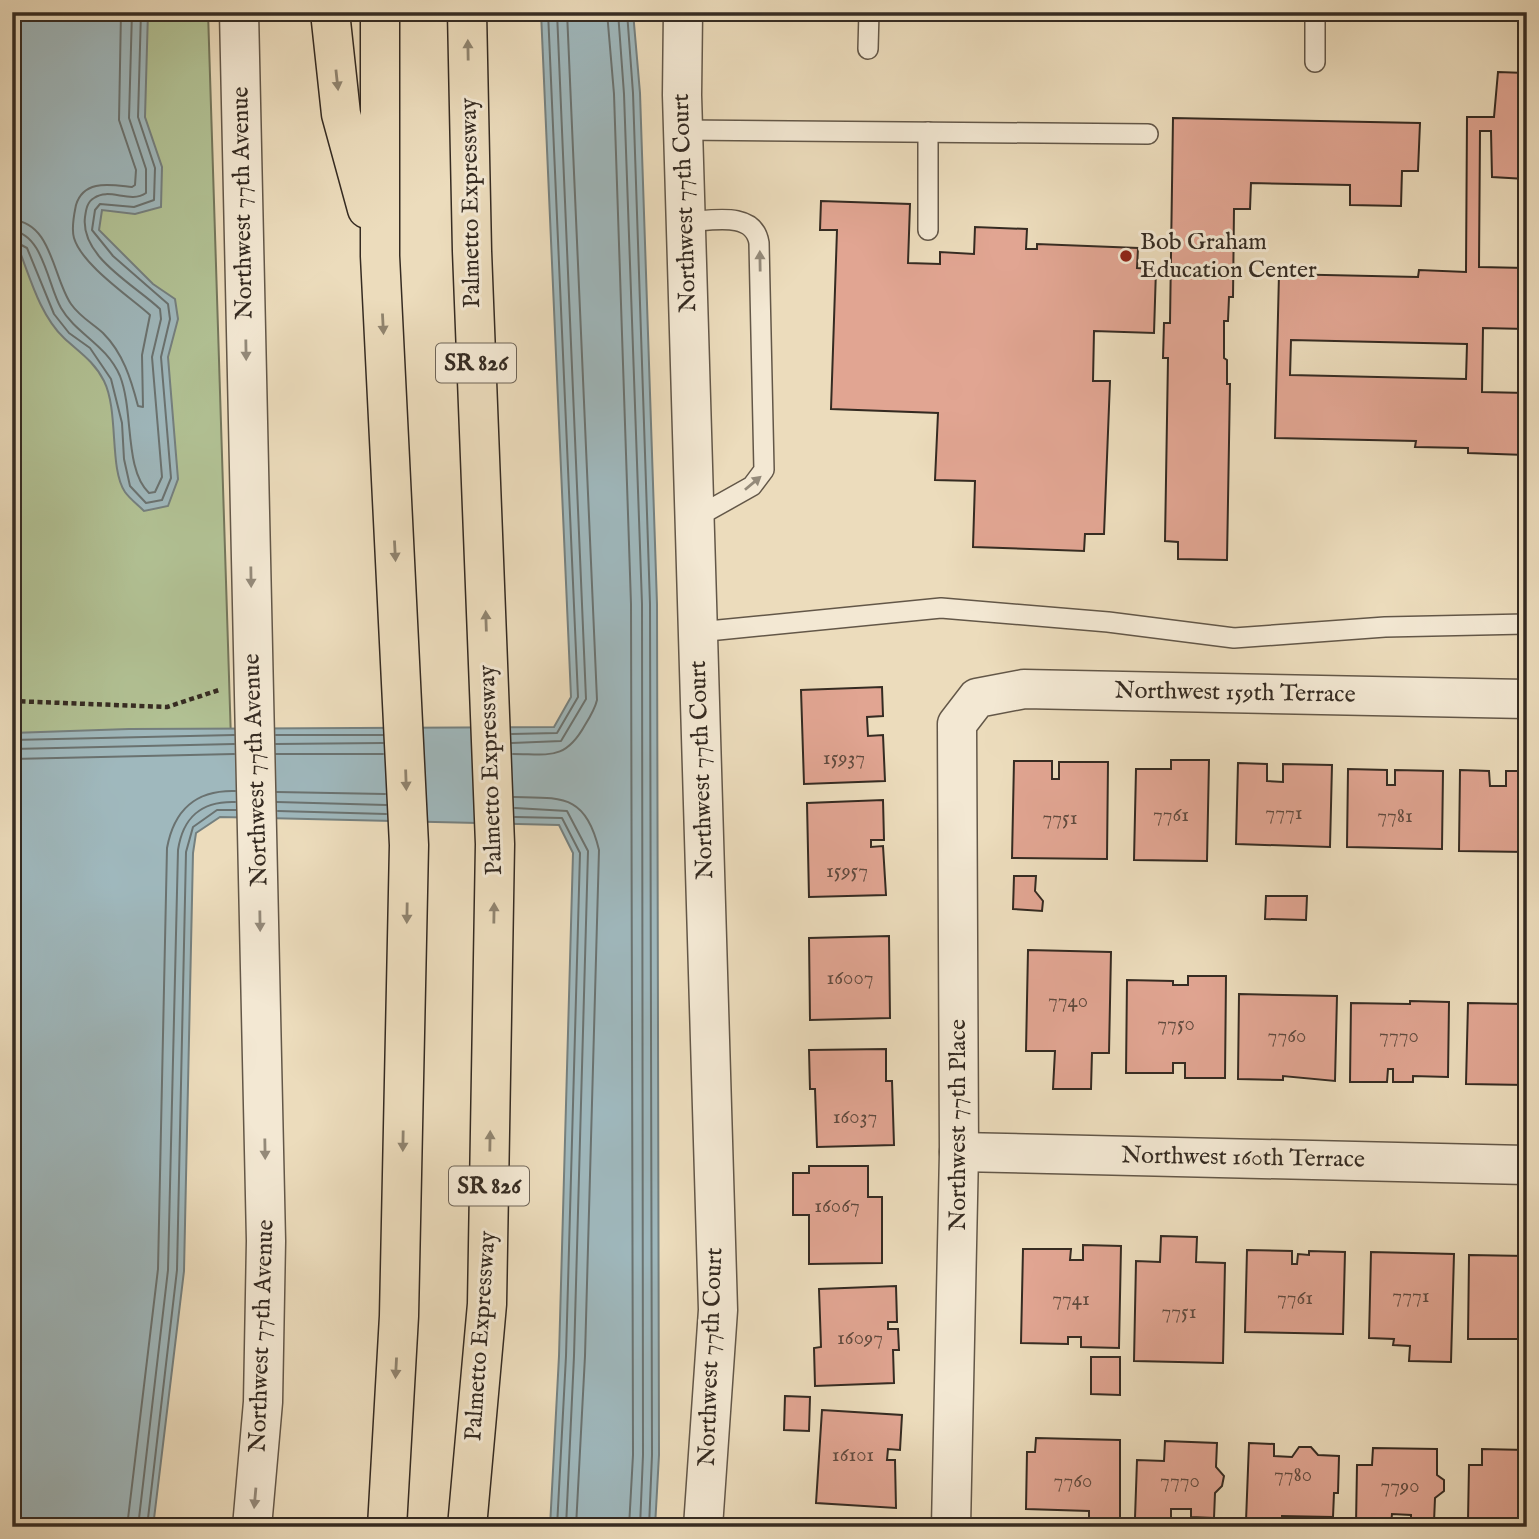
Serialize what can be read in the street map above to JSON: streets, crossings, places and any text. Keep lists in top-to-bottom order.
{
  "streets": {
    "highway": ["Palmetto Expressway", "SR 826"],
    "street": [
      "Northwest 77th Avenue",
      "Northwest 77th Court",
      "Northwest 159th Terrace",
      "Northwest 77th Place",
      "Northwest 160th Terrace"
    ]
  },
  "crossings": [
    ["Northwest 159th Terrace", "Northwest 77th Place"],
    ["Northwest 77th Place", "Northwest 160th Terrace"]
  ],
  "one_way": ["Northwest 77th Avenue"],
  "places": ["Bob Graham Education Center"],
  "house_numbers": [
    "15937",
    "7771",
    "7761",
    "7781",
    "7751",
    "15957",
    "16007",
    "7740",
    "7750",
    "7760",
    "7770",
    "16037",
    "16067",
    "7771",
    "7761",
    "7741",
    "7751",
    "16097",
    "16101",
    "7780",
    "7760",
    "7770",
    "7790"
  ]
}
